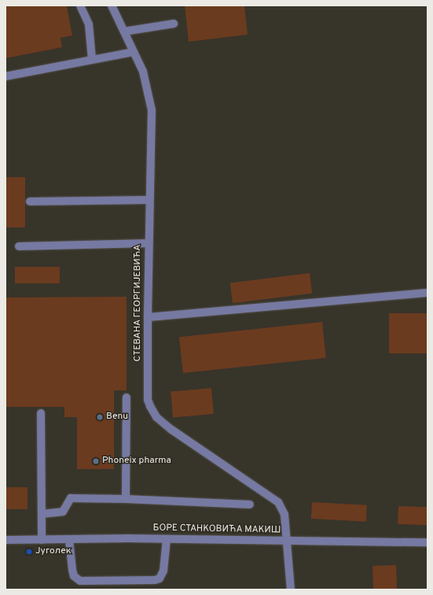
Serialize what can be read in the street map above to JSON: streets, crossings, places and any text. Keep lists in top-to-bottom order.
{
  "streets": {
    "street": ["СТЕВАНА ГЕОРГИЈЕВИЋА", "БОРЕ СТАНКОВИЋА МАКИШ"]
  },
  "crossings": [
    ["СТЕВАНА ГЕОРГИЈЕВИЋА", "БОРЕ СТАНКОВИЋА МАКИШ"]
  ],
  "places": ["Benu", "Phoneix pharma", "Југолек"]
}
